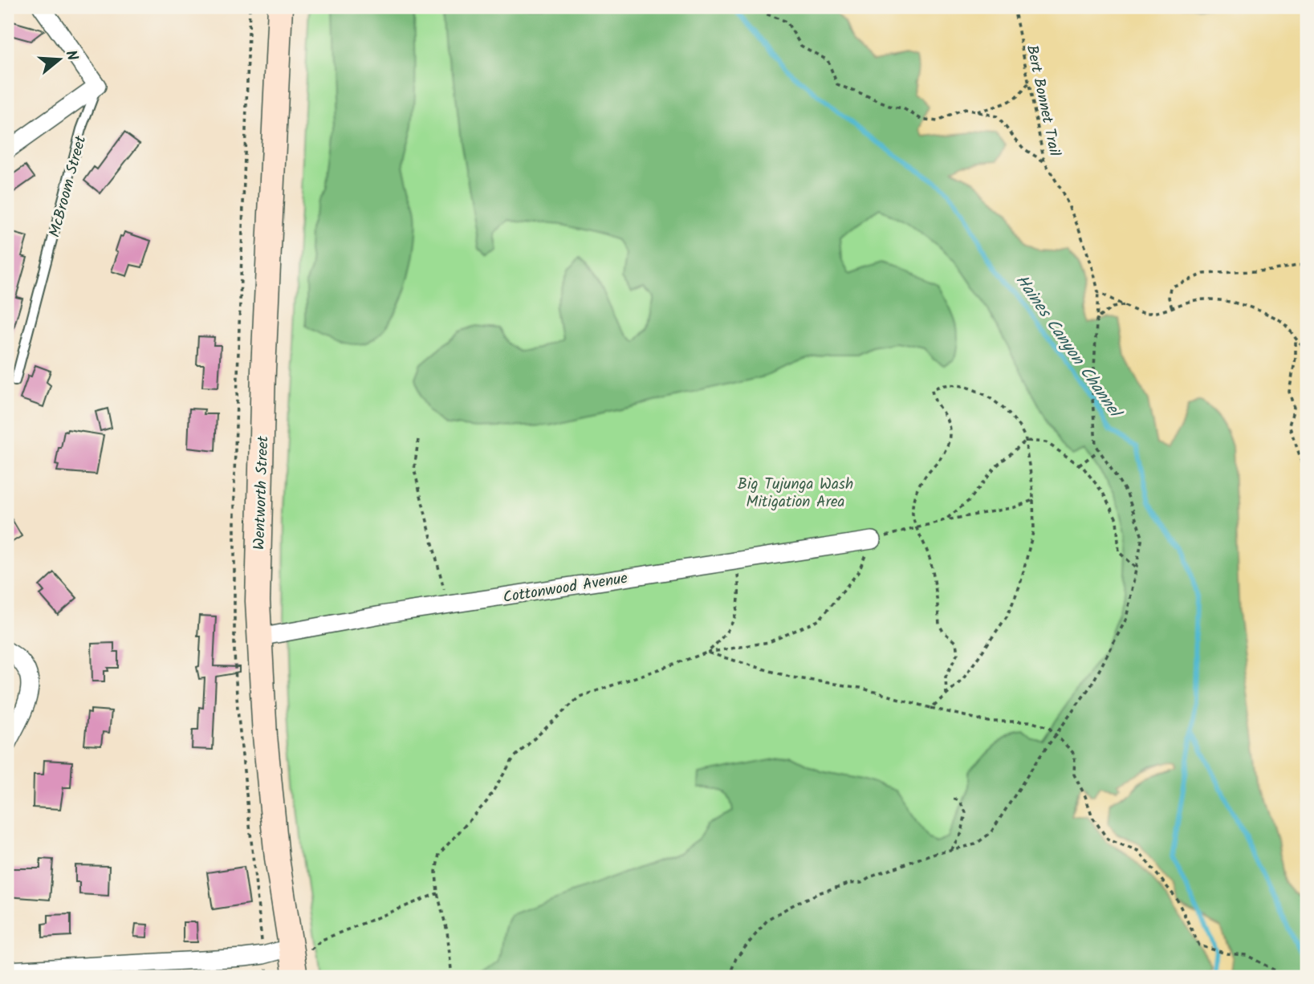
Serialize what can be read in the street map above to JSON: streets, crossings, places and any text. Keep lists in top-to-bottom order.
{
  "streets": {
    "main road": ["Wentworth Street"],
    "street": ["Cottonwood Avenue"],
    "lane": ["McBroom Street"],
    "path": ["Bert Bonnet Trail"]
  },
  "crossings": [
    ["Wentworth Street", "Cottonwood Avenue"]
  ],
  "water": ["Haines Canyon Channel"],
  "parks": ["Big Tujunga Wash Mitigation Area"],
  "north": "right"
}
